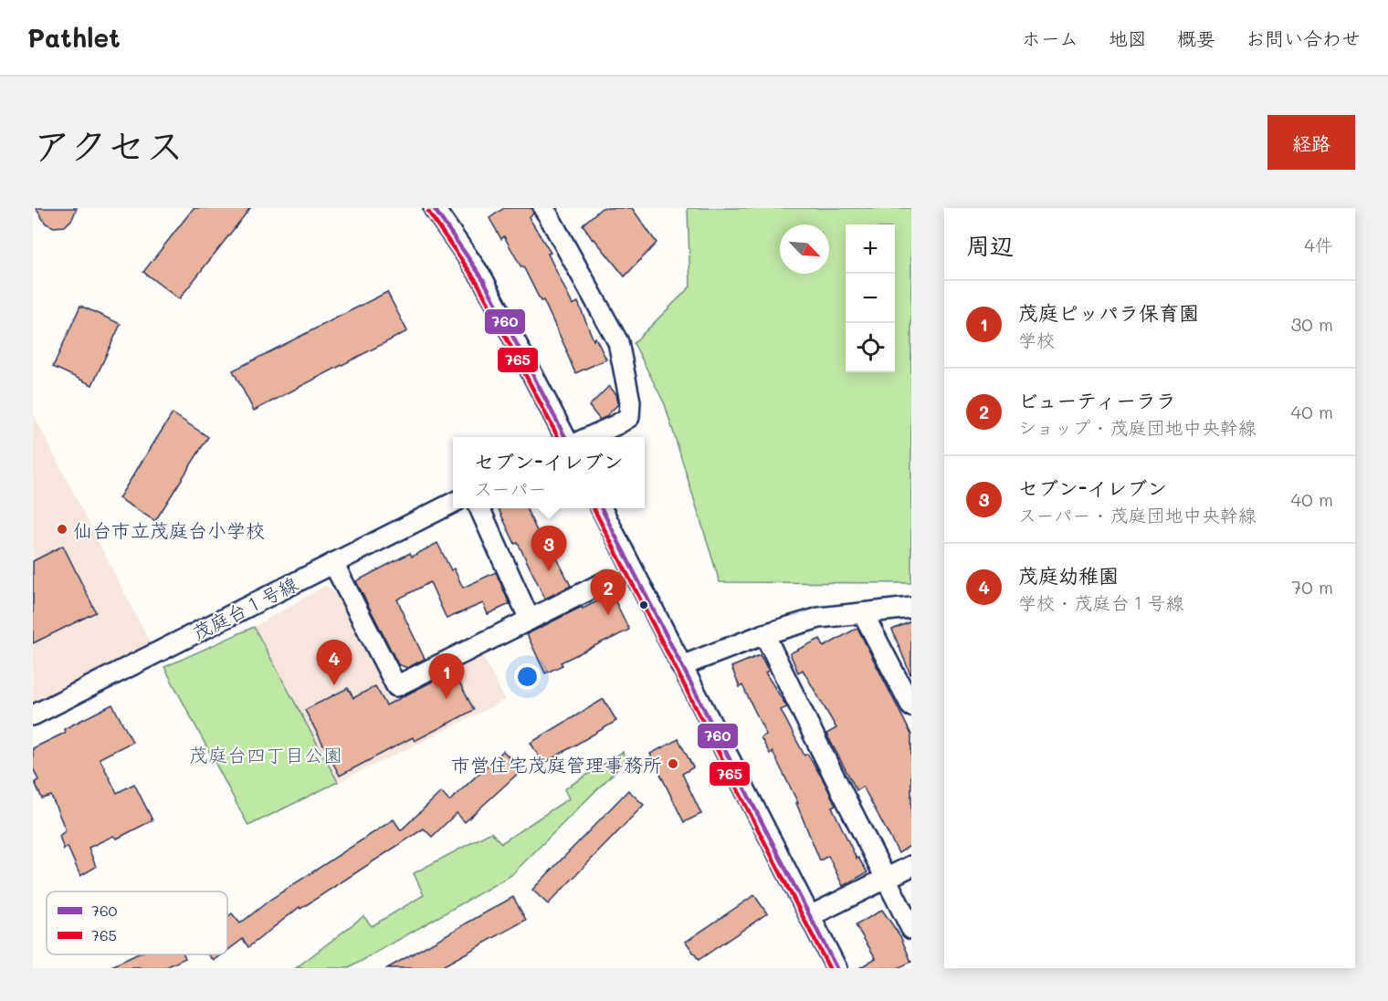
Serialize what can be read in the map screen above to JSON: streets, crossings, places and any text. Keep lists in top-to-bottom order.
{
  "streets": {
    "street": ["茂庭台１号線"]
  },
  "parks": ["茂庭台四丁目公園"],
  "places": ["仙台市立茂庭台小学校", "市営住宅茂庭管理事務所"],
  "lines": ["transit line 760", "transit line 765"],
  "legend": ["760", "765"],
  "north": "bottom right",
  "page": {
    "header": "Pathlet",
    "nav": [
      "ホーム",
      "地図",
      "概要",
      "お問い合わせ"
    ],
    "title": "アクセス",
    "buttons": "経路",
    "heading": ["周辺", "4件"],
    "map_buttons": ["+", "−"],
    "list": [
      {
        "mark": "1",
        "name": "茂庭ピッパラ保育園",
        "note": "学校",
        "value": "30 m"
      },
      {
        "mark": "2",
        "name": "ビューティーララ",
        "note": "ショップ · 茂庭団地中央幹線",
        "value": "40 m"
      },
      {
        "mark": "3",
        "name": "セブン-イレブン",
        "note": "スーパー · 茂庭団地中央幹線",
        "value": "40 m"
      },
      {
        "mark": "4",
        "name": "茂庭幼稚園",
        "note": "学校 · 茂庭台１号線",
        "value": "70 m"
      }
    ],
    "popup": ["セブン-イレブン", "スーパー"],
    "pins": [
      "3",
      "2",
      "4",
      "1"
    ]
  }
}
